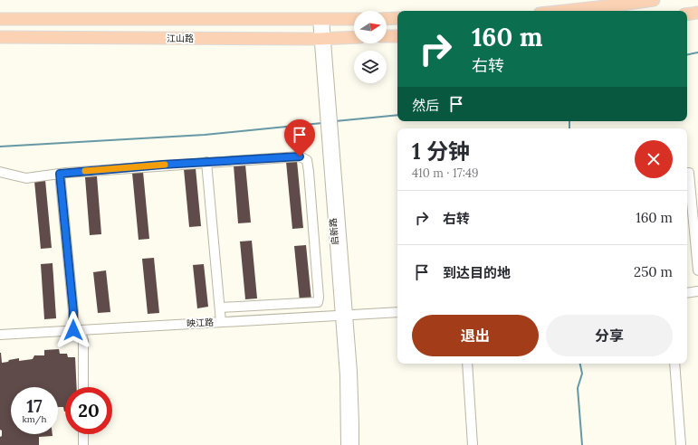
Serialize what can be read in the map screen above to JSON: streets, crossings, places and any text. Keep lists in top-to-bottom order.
{
  "streets": {
    "main road": ["江山路"],
    "street": ["启新路", "映江路"]
  },
  "crossings": [
    ["江山路", "启新路"],
    ["启新路", "映江路"]
  ],
  "north": "right",
  "page": {
    "turn": ["160 m", "右转"],
    "then": "然后",
    "heading": ["1 分钟", "410 m · 17:49"],
    "list": [
      {
        "name": "右转",
        "value": "160 m"
      },
      {
        "name": "到达目的地",
        "value": "250 m"
      }
    ],
    "buttons": ["退出", "分享"],
    "speed": "17 km/h",
    "limit": "20"
  }
}
